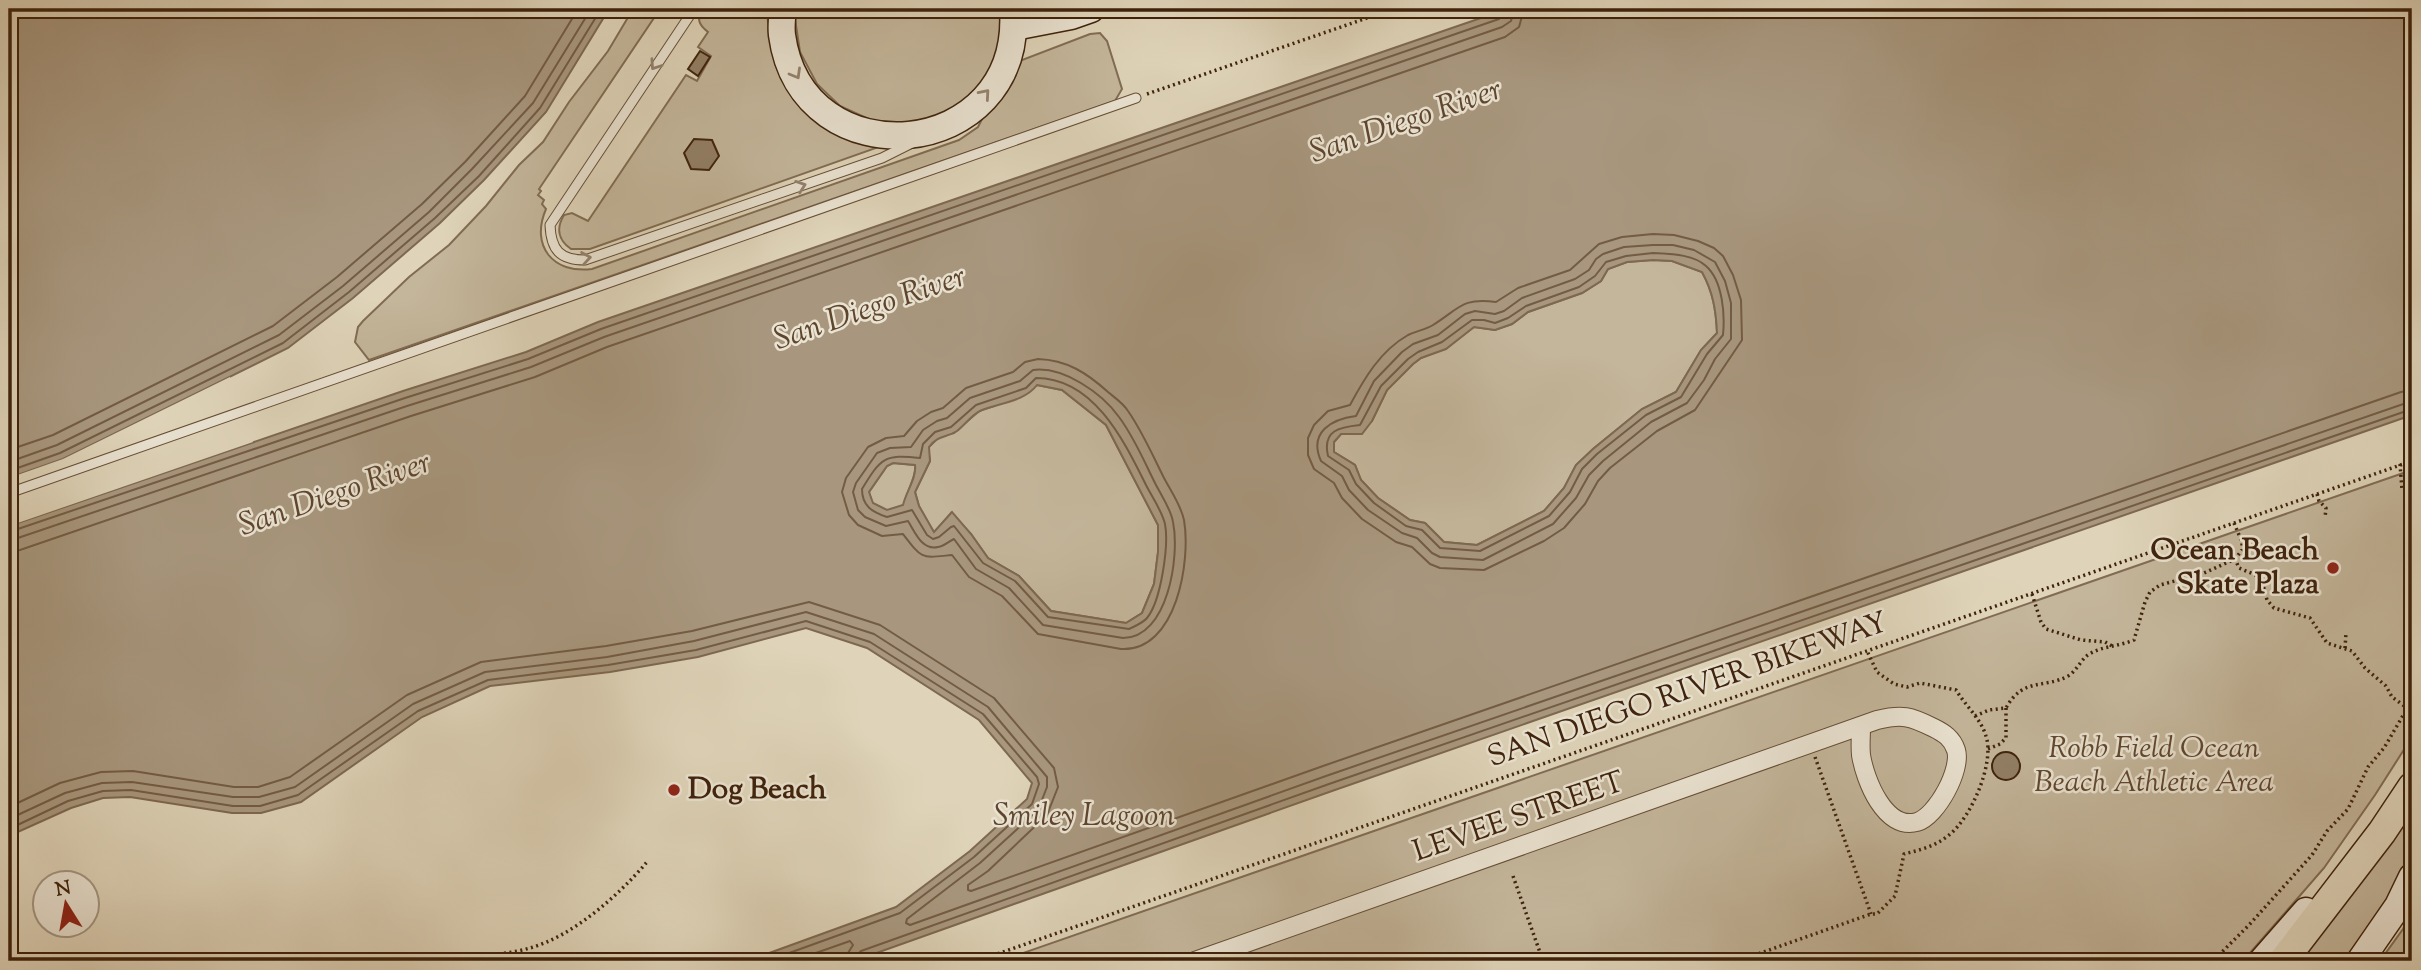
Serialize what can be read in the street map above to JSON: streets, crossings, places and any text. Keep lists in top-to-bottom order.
{
  "streets": {
    "street": ["LEVEE STREET"],
    "path": ["SAN DIEGO RIVER BIKEWAY"]
  },
  "water": ["San Diego River", "Smiley Lagoon"],
  "parks": ["Robb Field Ocean Beach Athletic Area"],
  "places": ["Ocean Beach Skate Plaza", "Dog Beach"],
  "north": "top"
}
